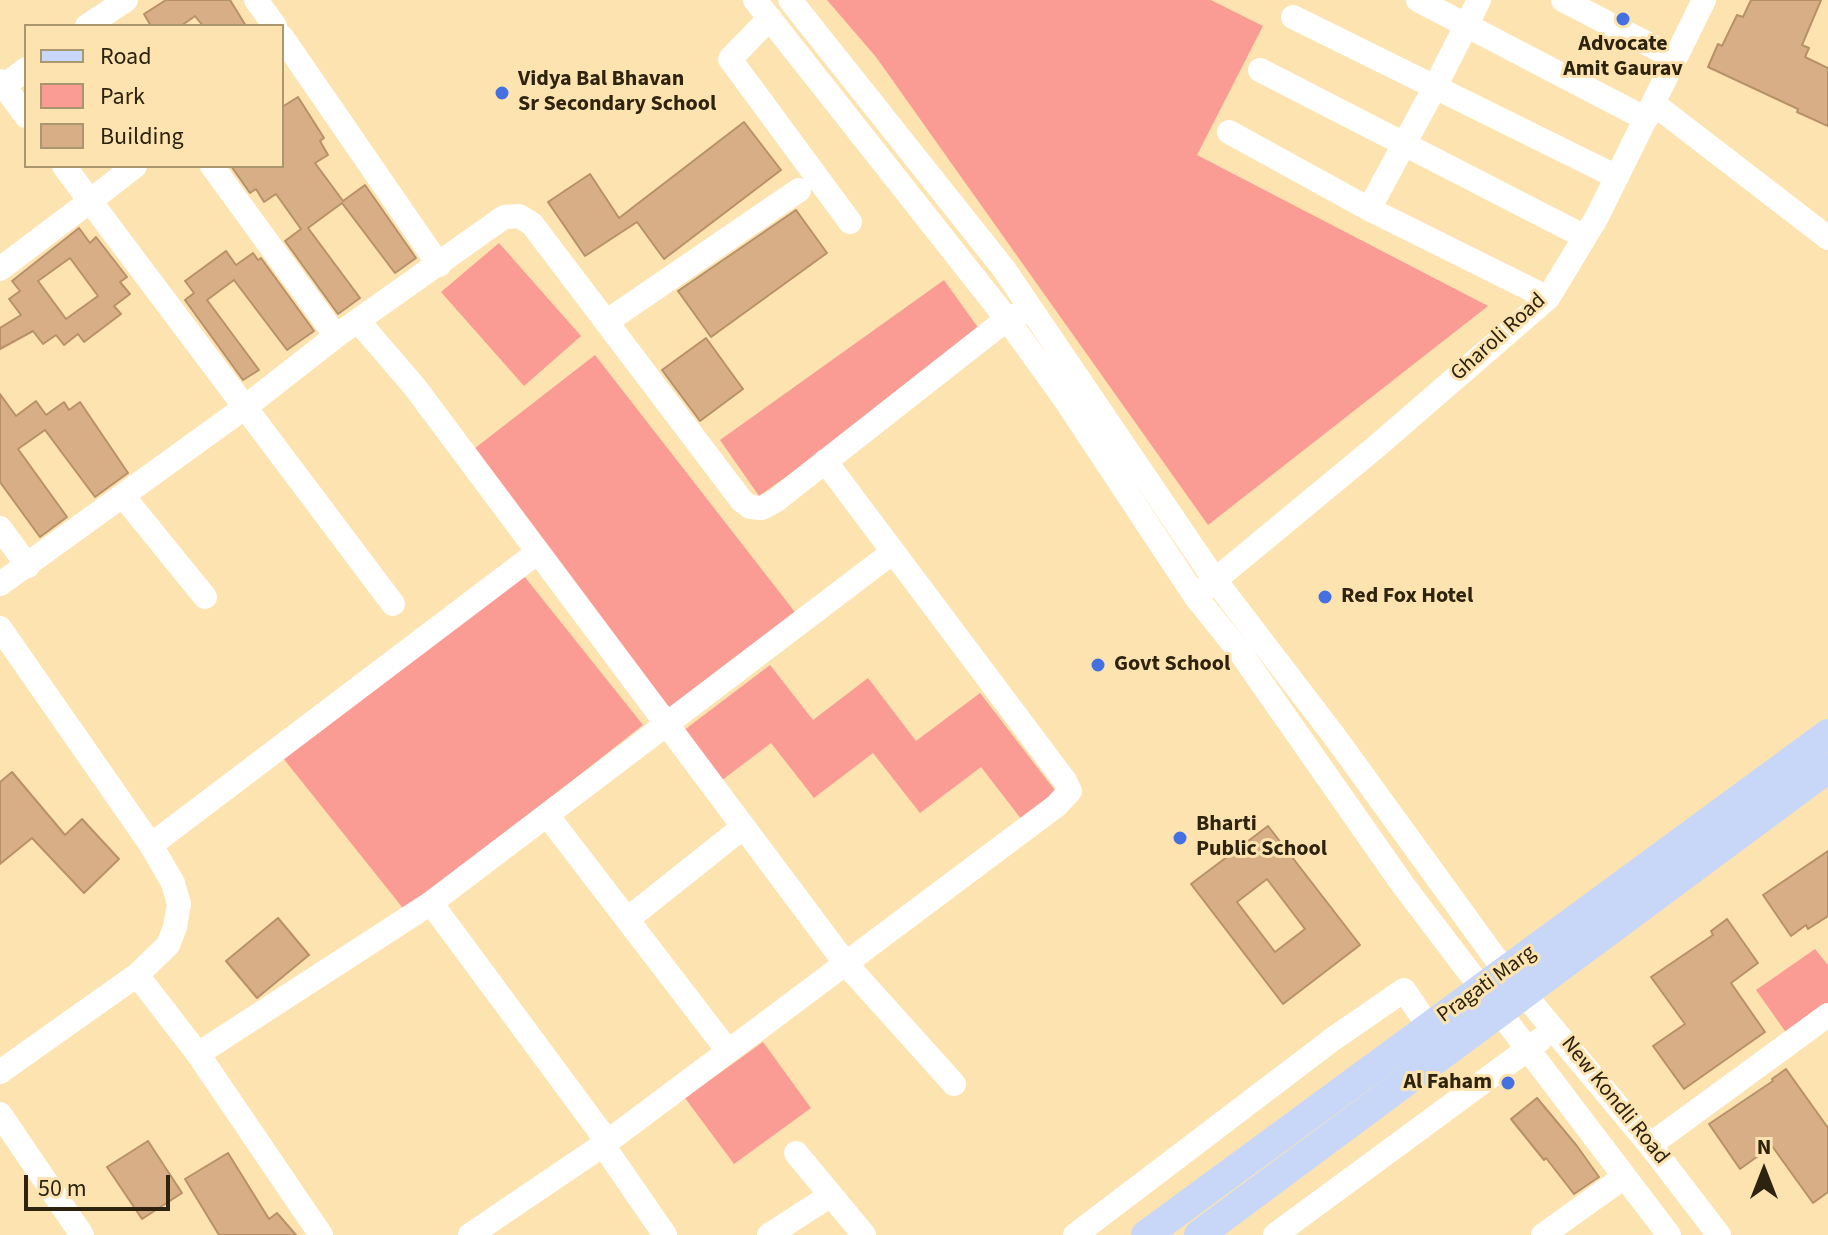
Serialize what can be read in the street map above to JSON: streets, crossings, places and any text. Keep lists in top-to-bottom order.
{
  "streets": {
    "main road": ["Pragati Marg"],
    "street": ["Gharoli Road", "New Kondli Road"]
  },
  "crossings": [
    ["Pragati Marg", "New Kondli Road"]
  ],
  "places": [
    "Advocate Amit Gaurav",
    "Vidya Bal Bhavan Sr Secondary School",
    "Red Fox Hotel",
    "Govt School",
    "Bharti Public School",
    "Al Faham"
  ],
  "legend": ["Road", "Park", "Building"],
  "scale_bar": "50 m",
  "north": "top"
}
